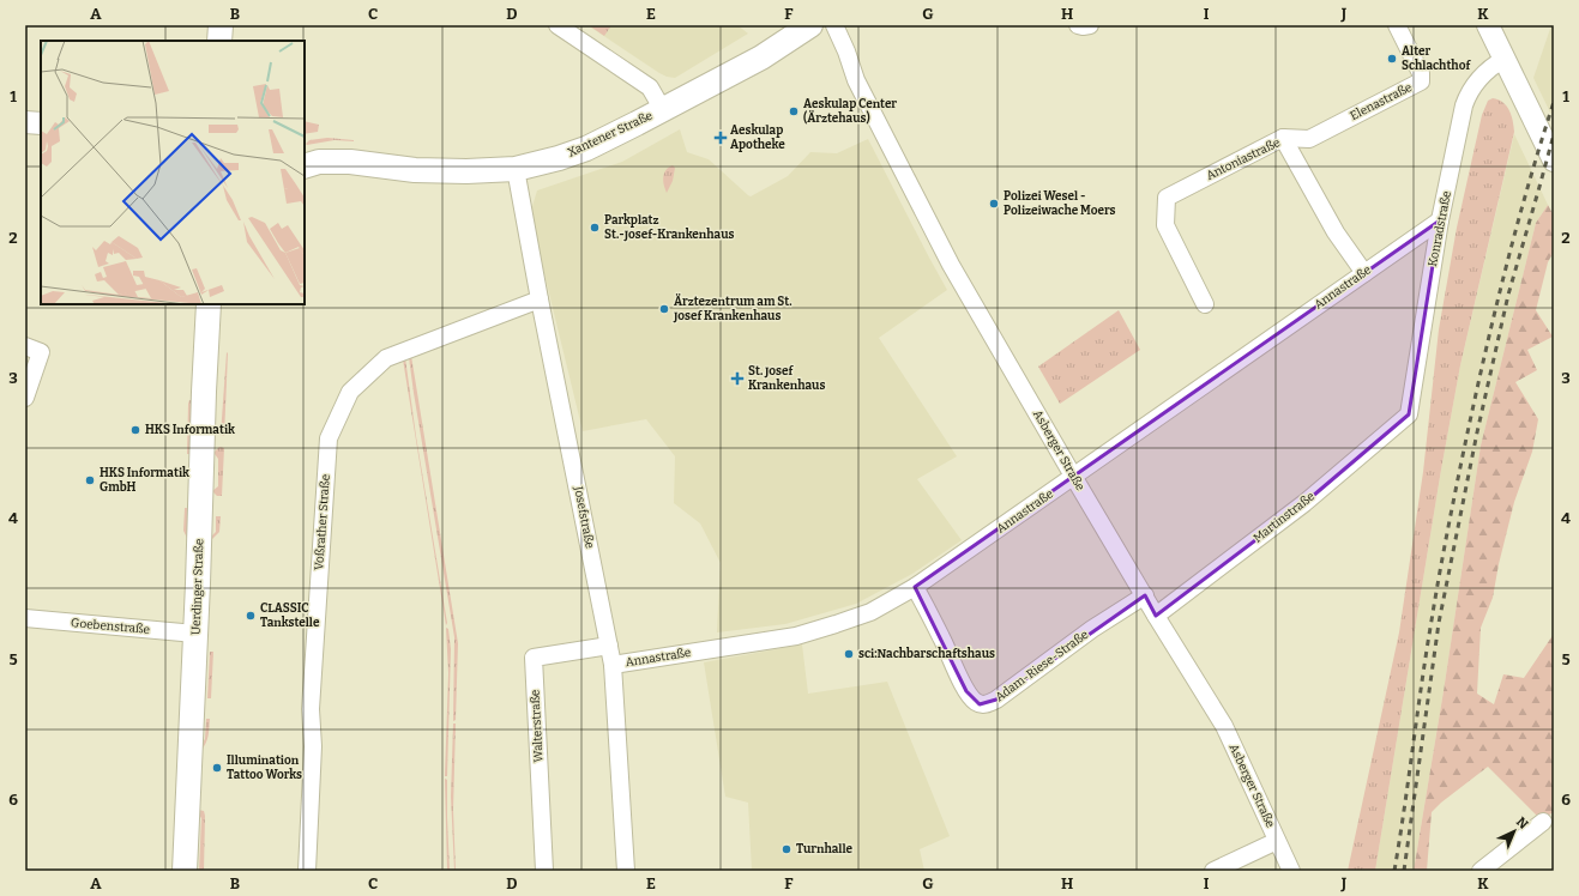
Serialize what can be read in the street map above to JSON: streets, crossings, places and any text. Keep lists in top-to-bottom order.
{
  "streets": {
    "main road": ["Xantener Straße", "Uerdinger Straße"],
    "street": [
      "Elenastraße",
      "Antoniastraße",
      "Konradstraße",
      "Annastraße",
      "Asberger Straße",
      "Josefstraße",
      "Martinstraße",
      "Voßrather Straße",
      "Goebenstraße",
      "Adam-Riese-Straße",
      "Walterstraße"
    ]
  },
  "crossings": [
    ["Elenastraße", "Antoniastraße"],
    ["Xantener Straße", "Josefstraße"],
    ["Antoniastraße", "Annastraße"],
    ["Konradstraße", "Annastraße"],
    ["Konradstraße", "Martinstraße"],
    ["Annastraße", "Asberger Straße"],
    ["Annastraße", "Josefstraße"],
    ["Annastraße", "Adam-Riese-Straße"],
    ["Asberger Straße", "Martinstraße"],
    ["Asberger Straße", "Adam-Riese-Straße"],
    ["Josefstraße", "Voßrather Straße"],
    ["Josefstraße", "Walterstraße"],
    ["Uerdinger Straße", "Goebenstraße"]
  ],
  "places": {
    "other": [
      "Alter Schlachthof",
      "Aeskulap Center (Ärztehaus)",
      "Polizei Wesel - Polizeiwache Moers",
      "Parkplatz St.-Josef-Krankenhaus",
      "Ärztezentrum am St. Josef Krankenhaus",
      "HKS Informatik",
      "HKS Informatik GmbH",
      "CLASSIC Tankstelle",
      "sci:Nachbarschaftshaus",
      "Illumination Tattoo Works",
      "Turnhalle"
    ],
    "health": ["Aeskulap Apotheke", "St. Josef Krankenhaus"]
  },
  "north": "top right",
  "grid": {
    "columns": [
      "A",
      "B",
      "C",
      "D",
      "E",
      "F",
      "G",
      "H",
      "I",
      "J",
      "K"
    ],
    "rows": [
      "1",
      "2",
      "3",
      "4",
      "5",
      "6"
    ]
  }
}
